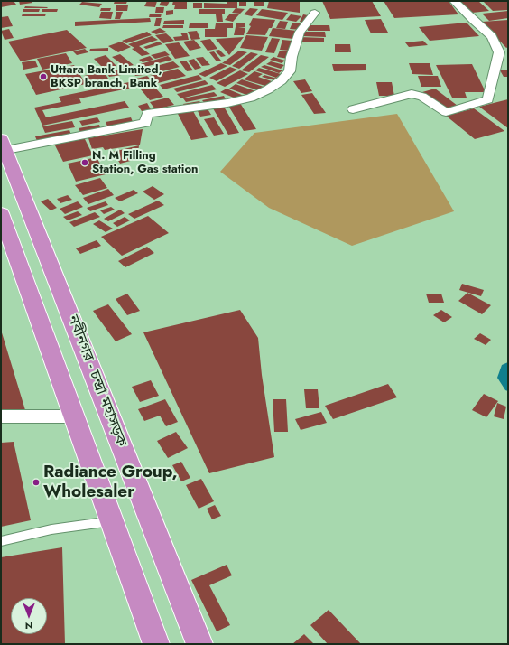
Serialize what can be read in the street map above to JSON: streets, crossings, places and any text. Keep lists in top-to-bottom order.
{
  "streets": {
    "highway": ["নবীনগর - চন্দ্রা মহাসড়ক"]
  },
  "places": ["Uttara Bank Limited, BKSP branch, Bank", "N. M Filling Station, Gas station", "Radiance Group, Wholesaler"],
  "north": "bottom"
}
